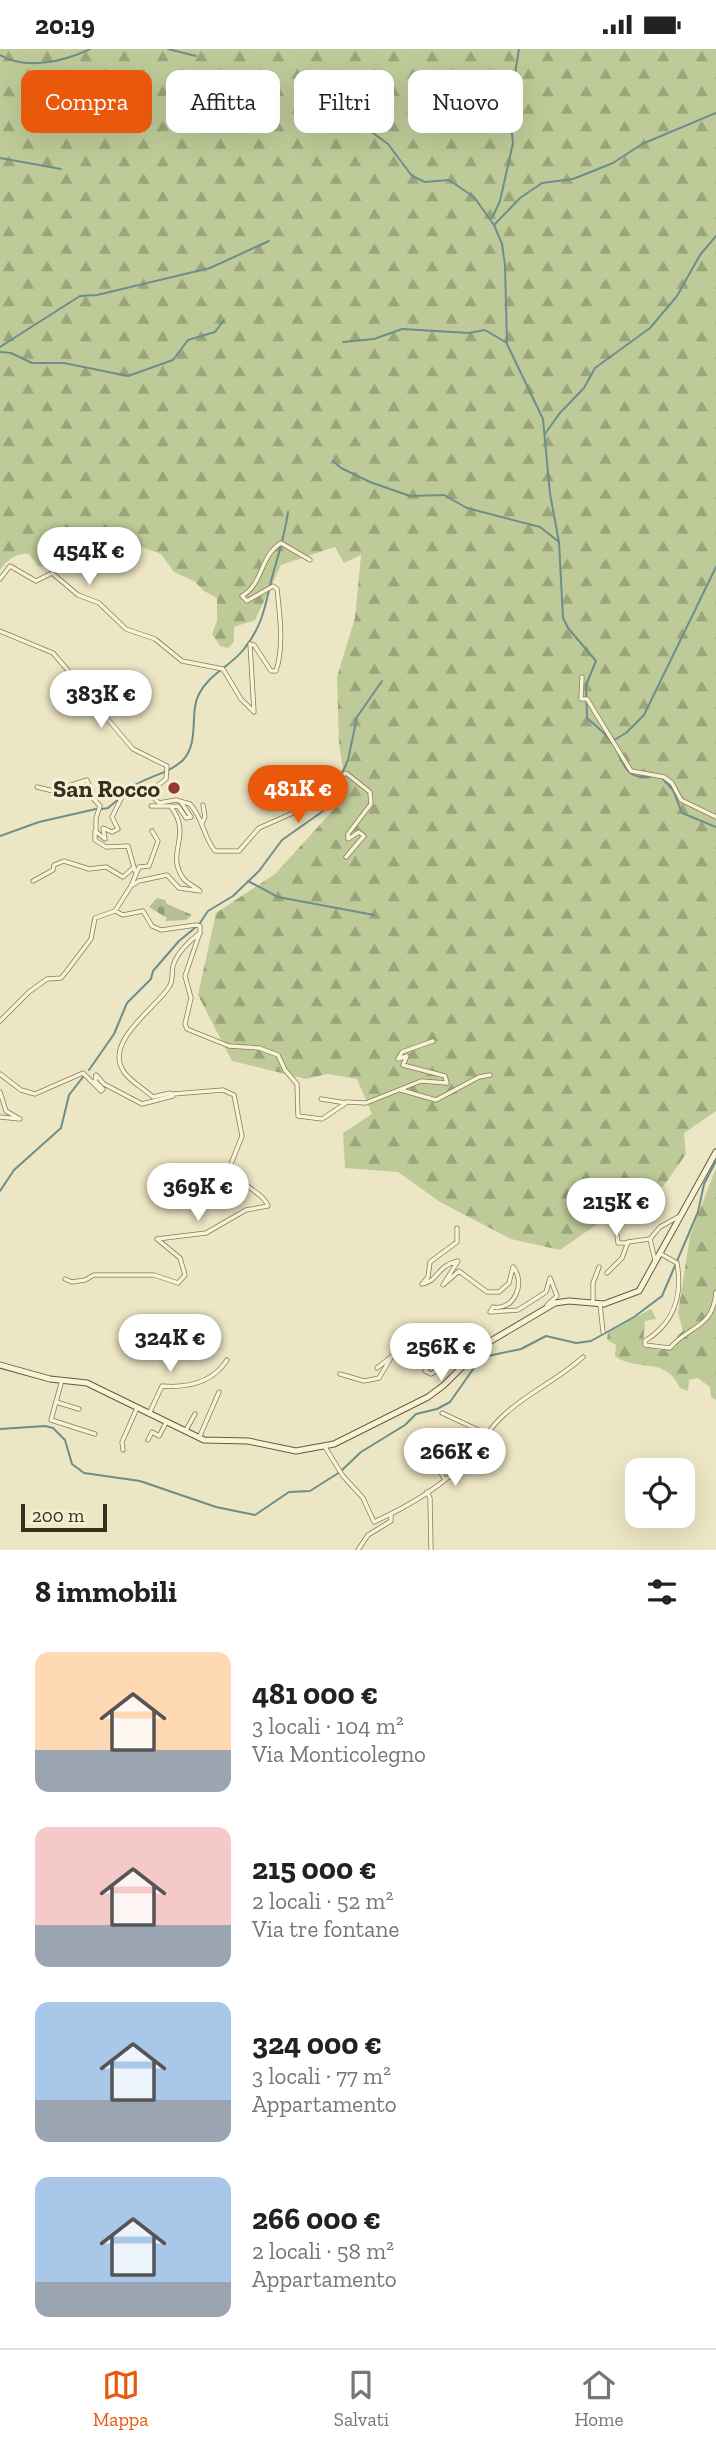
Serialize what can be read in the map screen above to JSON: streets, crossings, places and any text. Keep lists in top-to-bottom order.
{
  "places": ["San Rocco"],
  "scale_bar": "200 m",
  "page": {
    "status": "20:19",
    "chip": [
      "Compra",
      "Affitta",
      "Filtri",
      "Nuovo"
    ],
    "price": [
      "454K €",
      "383K €",
      "481K €",
      "369K €",
      "215K €",
      "324K €",
      "256K €",
      "266K €"
    ],
    "scale": "200 m",
    "heading": "8 immobili",
    "list": [
      {
        "name": "481 000 €",
        "note": "3 locali · 104 m² · Via Monticolegno"
      },
      {
        "name": "215 000 €",
        "note": "2 locali · 52 m² · Via tre fontane"
      },
      {
        "name": "324 000 €",
        "note": "3 locali · 77 m² · Appartamento"
      },
      {
        "name": "266 000 €",
        "note": "2 locali · 58 m² · Appartamento"
      }
    ],
    "tabs": ["Mappa", "Salvati", "Home"]
  }
}
